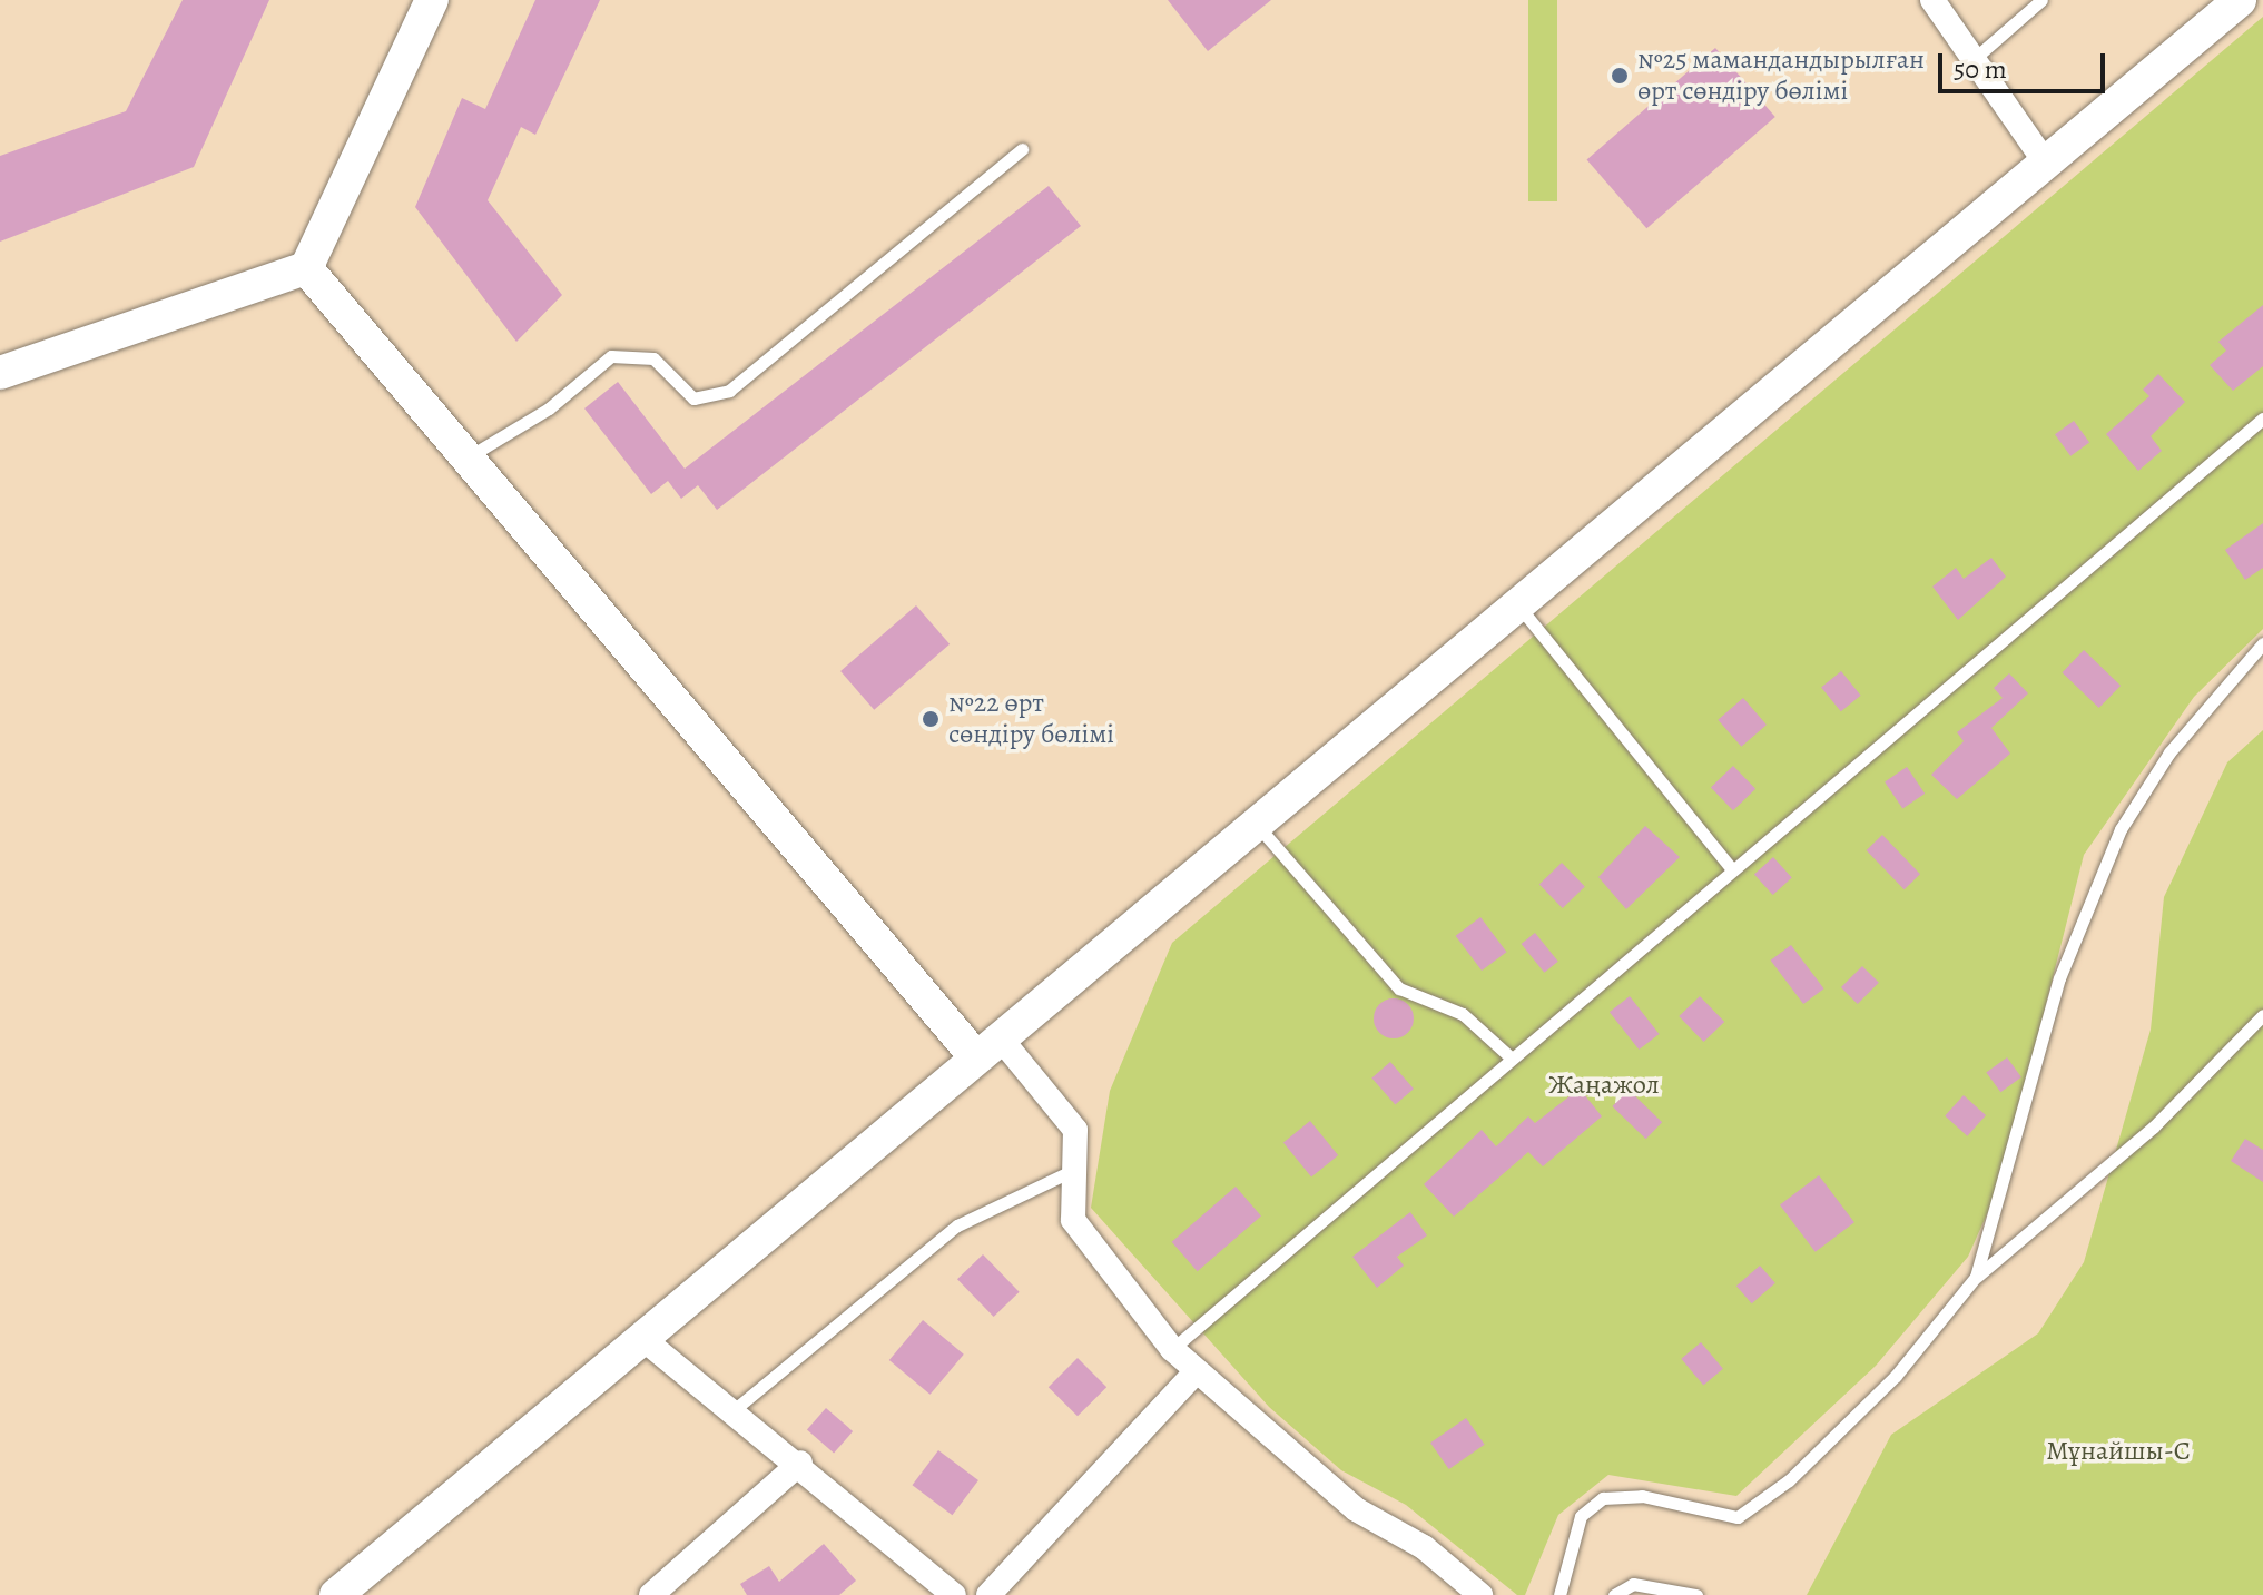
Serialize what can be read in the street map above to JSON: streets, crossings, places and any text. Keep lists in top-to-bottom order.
{
  "parks": ["Жаңажол", "Мұнайшы-С"],
  "places": ["№25 мамандандырылған өрт сөндіру бөлімі", "№22 өрт сөндіру бөлімі"],
  "scale_bar": "50 m"
}
